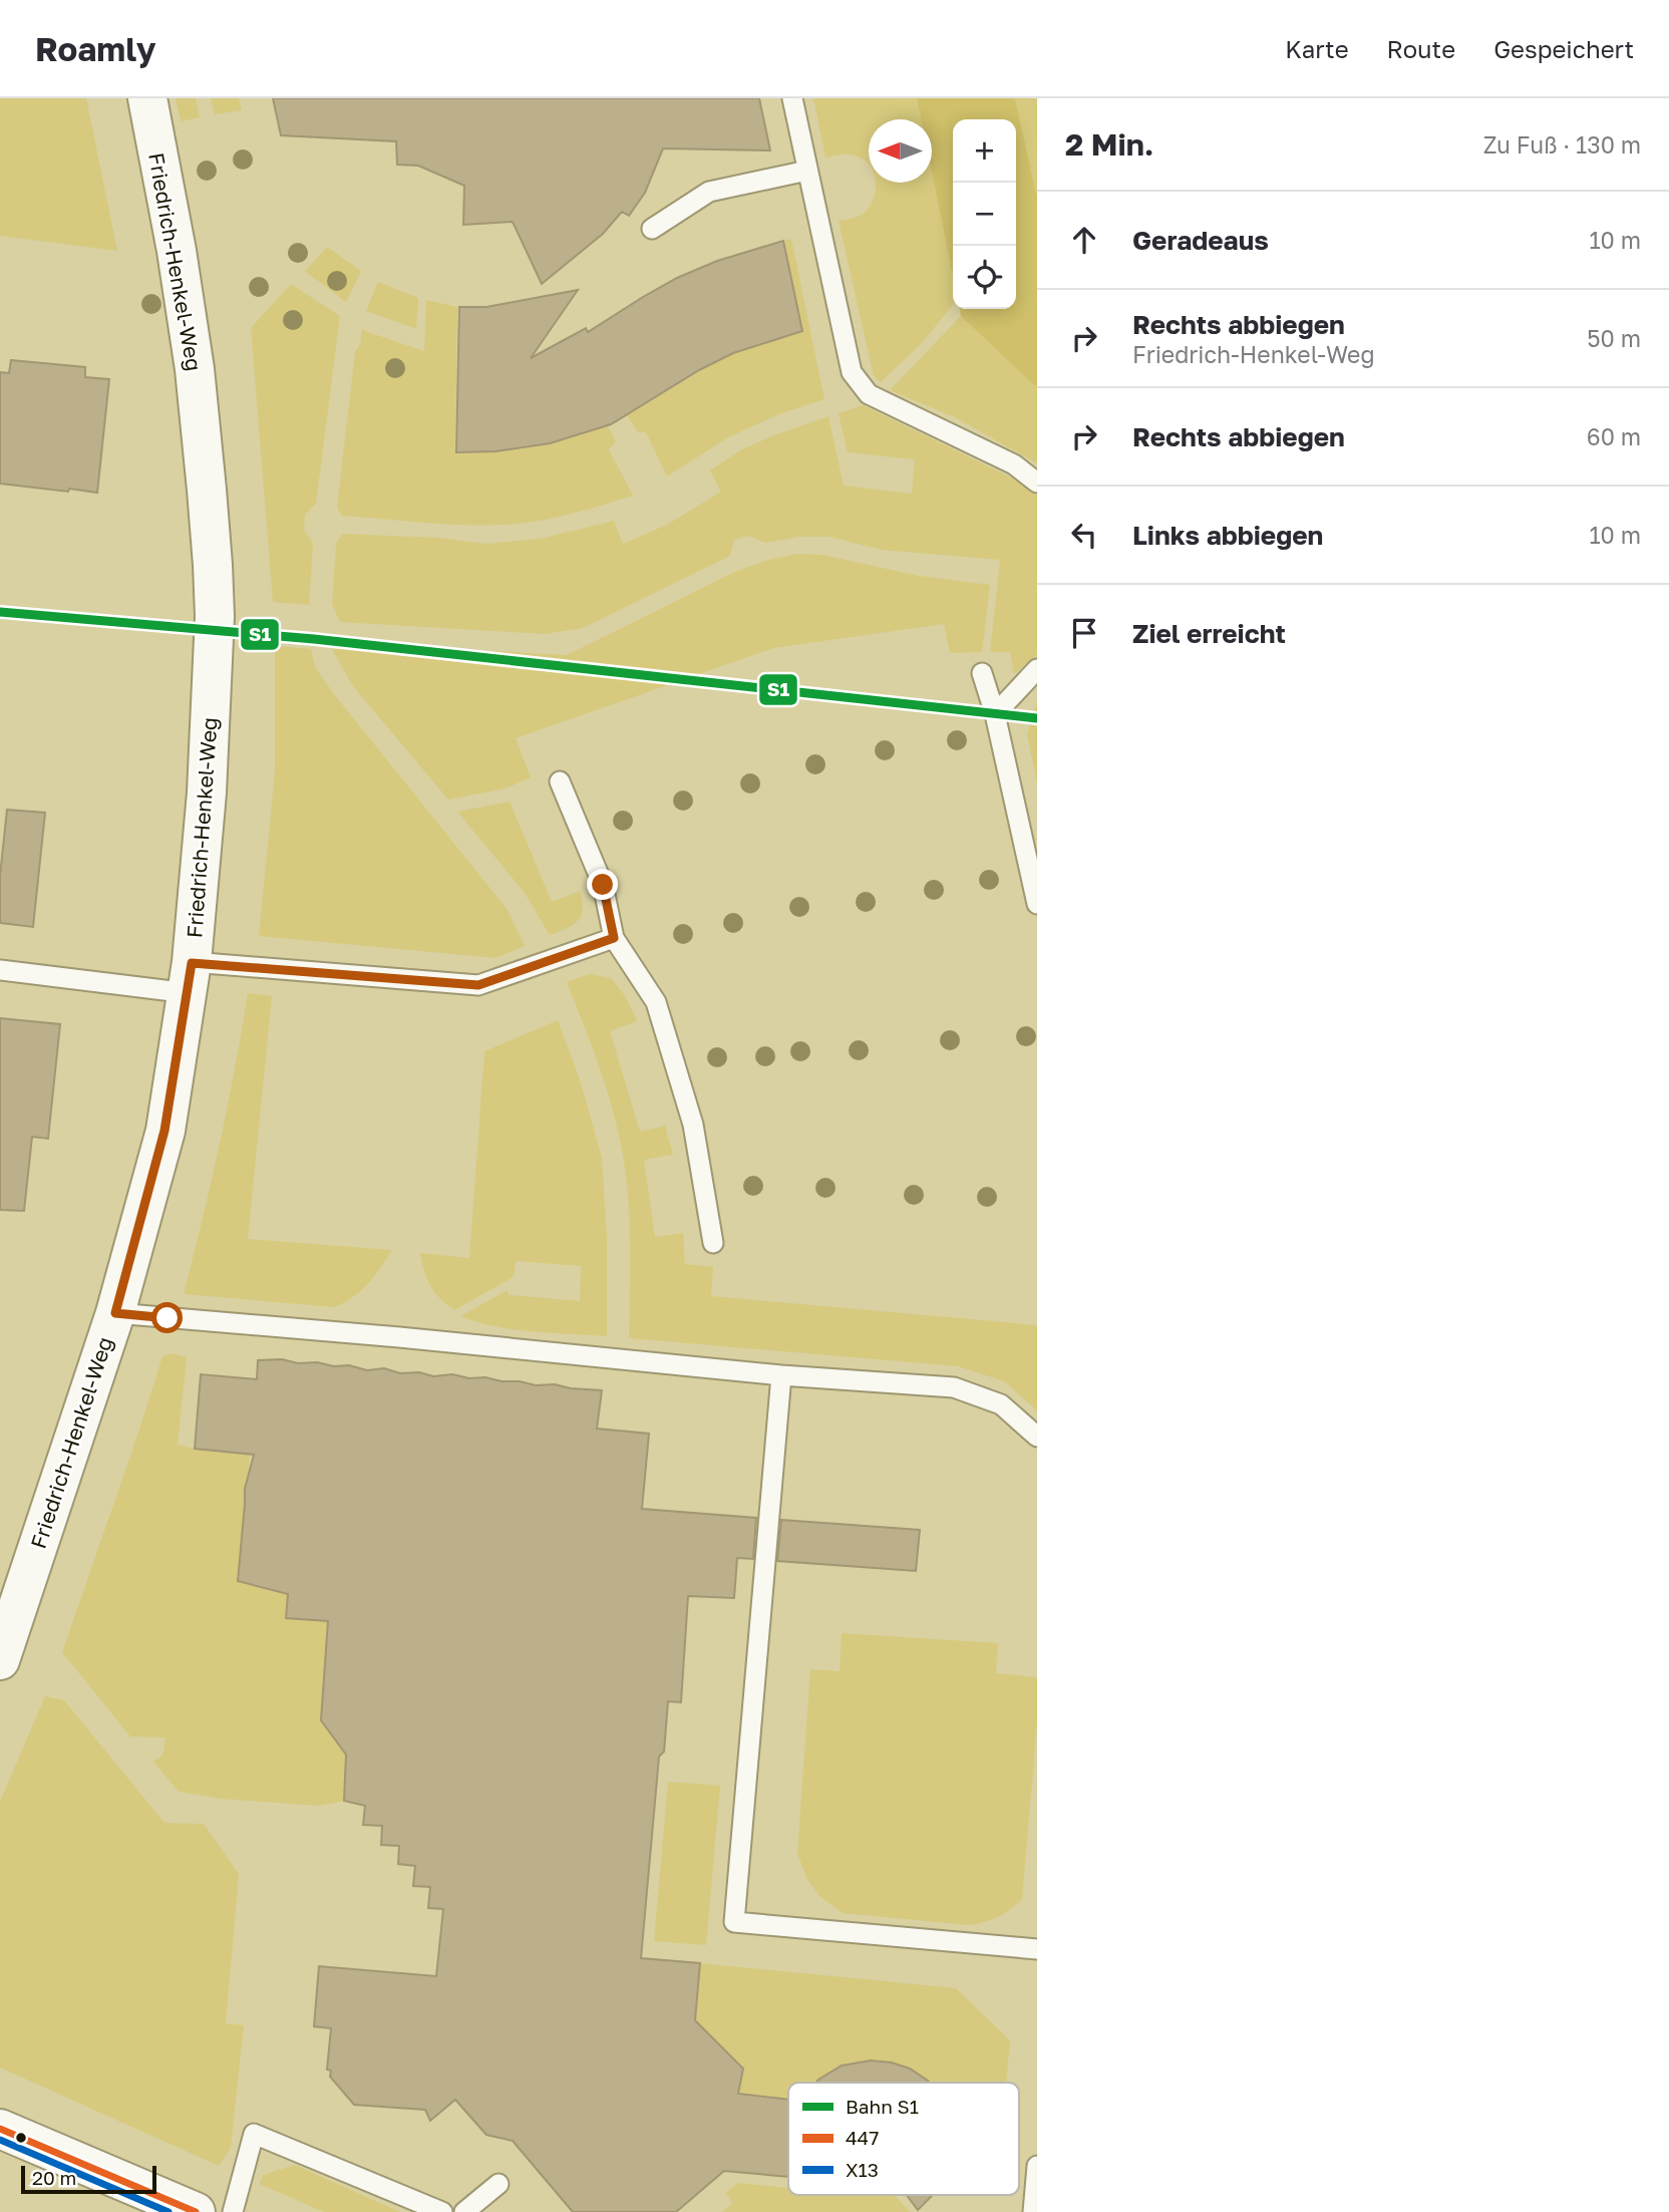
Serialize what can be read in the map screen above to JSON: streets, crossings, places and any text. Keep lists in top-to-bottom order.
{
  "streets": {
    "street": ["Friedrich-Henkel-Weg"]
  },
  "lines": ["rail line S1", "transit line 447", "transit line X13"],
  "legend": ["Bahn S1", "447", "X13"],
  "scale_bar": "20 m",
  "north": "left",
  "page": {
    "header": "Roamly",
    "nav": ["Karte", "Route", "Gespeichert"],
    "heading": ["2 Min.", "Zu Fuß · 130 m"],
    "map_buttons": ["+", "−"],
    "list": [
      ["Geradeaus", "10 m"],
      ["Rechts abbiegen", "Friedrich-Henkel-Weg", "50 m"],
      ["Rechts abbiegen", "60 m"],
      ["Links abbiegen", "10 m"],
      "Ziel erreicht"
    ],
    "scale": "20 m"
  }
}
